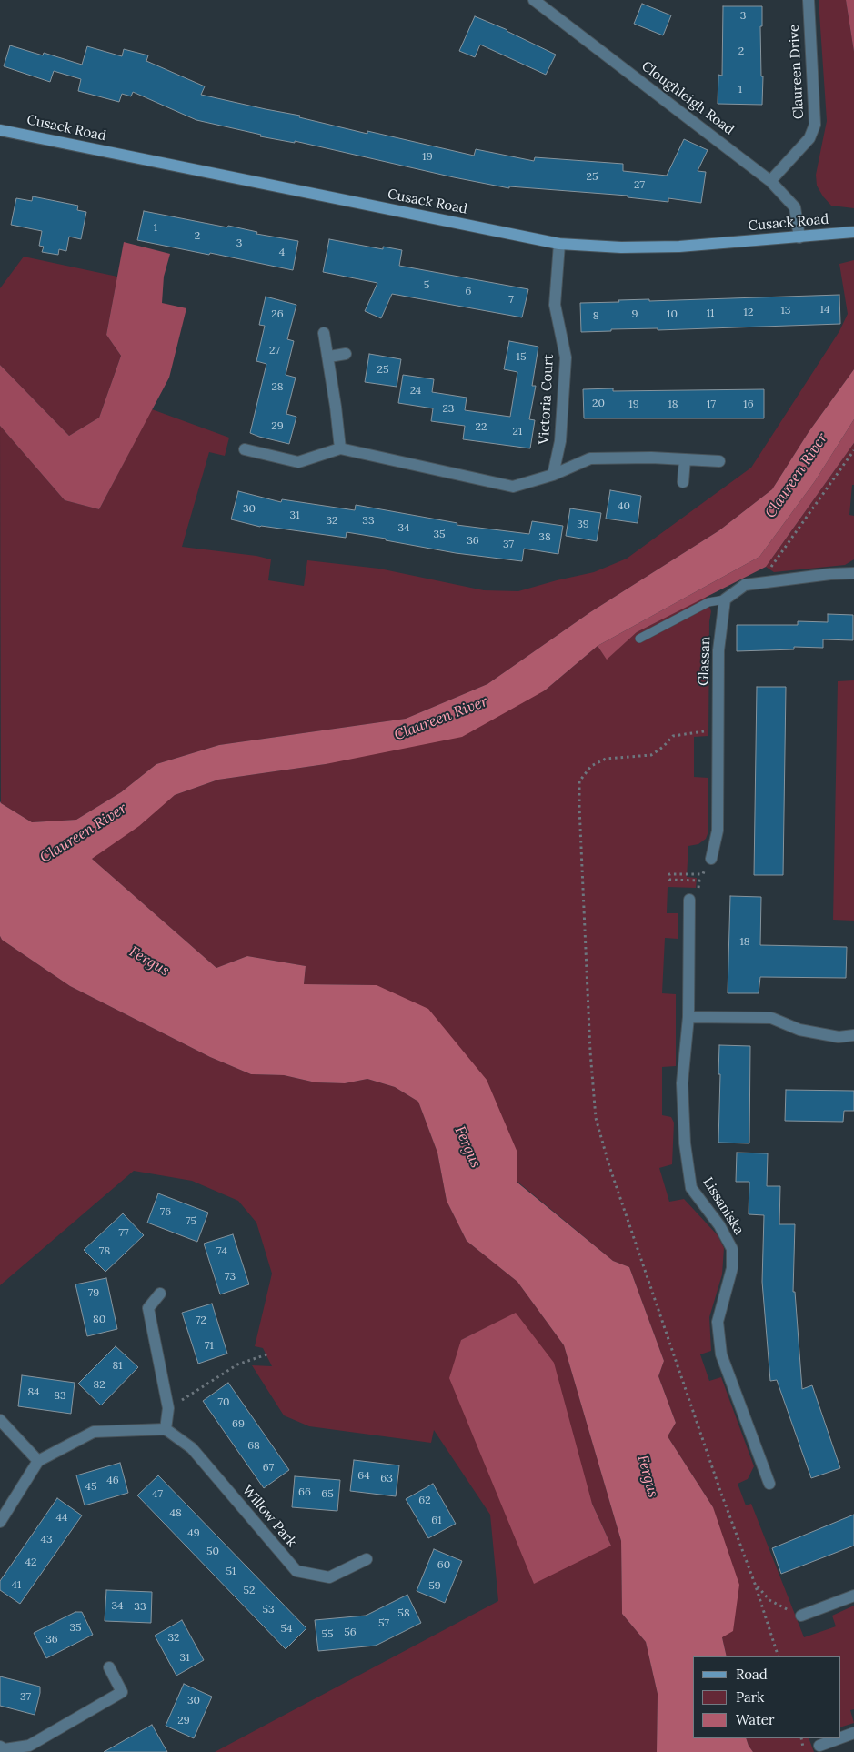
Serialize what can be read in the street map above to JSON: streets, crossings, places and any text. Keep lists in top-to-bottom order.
{
  "streets": {
    "main road": ["Cusack Road"],
    "street": [
      "Claureen Drive",
      "Cloughleigh Road",
      "Victoria Court",
      "Glassan",
      "Lissaniska",
      "Willow Park"
    ]
  },
  "crossings": [
    ["Claureen Drive", "Cloughleigh Road"],
    ["Cloughleigh Road", "Cusack Road"],
    ["Cusack Road", "Victoria Court"]
  ],
  "water": ["Claureen River", "Fergus"],
  "house_numbers": [
    "3",
    "2",
    "1",
    "19",
    "25",
    "27",
    "1",
    "2",
    "3",
    "4",
    "5",
    "6",
    "7",
    "14",
    "13",
    "12",
    "11",
    "26",
    "9",
    "10",
    "8",
    "27",
    "15",
    "25",
    "28",
    "24",
    "20",
    "19",
    "18",
    "17",
    "16",
    "23",
    "29",
    "22",
    "21",
    "40",
    "30",
    "31",
    "32",
    "33",
    "39",
    "34",
    "35",
    "38",
    "36",
    "37",
    "18",
    "76",
    "75",
    "77",
    "78",
    "74",
    "73",
    "79",
    "80",
    "72",
    "71",
    "81",
    "82",
    "84",
    "83",
    "70",
    "69",
    "68",
    "67",
    "64",
    "63",
    "46",
    "45",
    "66",
    "47",
    "65",
    "62",
    "48",
    "44",
    "61",
    "49",
    "43",
    "50",
    "42",
    "60",
    "51",
    "41",
    "59",
    "52",
    "34",
    "33",
    "53",
    "58",
    "57",
    "35",
    "54",
    "56",
    "55",
    "32",
    "36",
    "31",
    "37",
    "30",
    "29"
  ],
  "legend": ["Road", "Park", "Water"]
}
